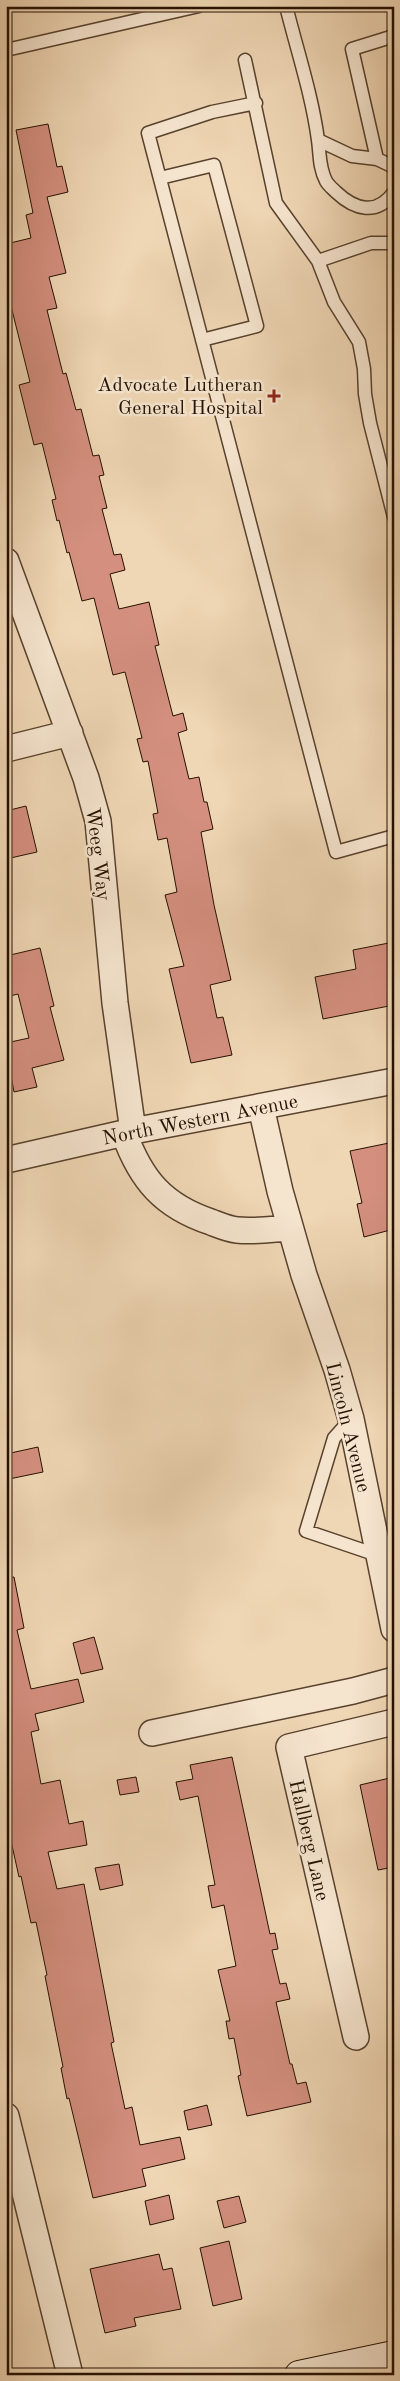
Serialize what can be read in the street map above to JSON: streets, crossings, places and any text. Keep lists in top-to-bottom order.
{
  "streets": {
    "street": [
      "Weeg Way",
      "North Western Avenue",
      "Lincoln Avenue",
      "Hallberg Lane"
    ]
  },
  "crossings": [
    ["Weeg Way", "North Western Avenue"],
    ["North Western Avenue", "Lincoln Avenue"]
  ],
  "places": {
    "health": ["Advocate Lutheran General Hospital"]
  }
}
